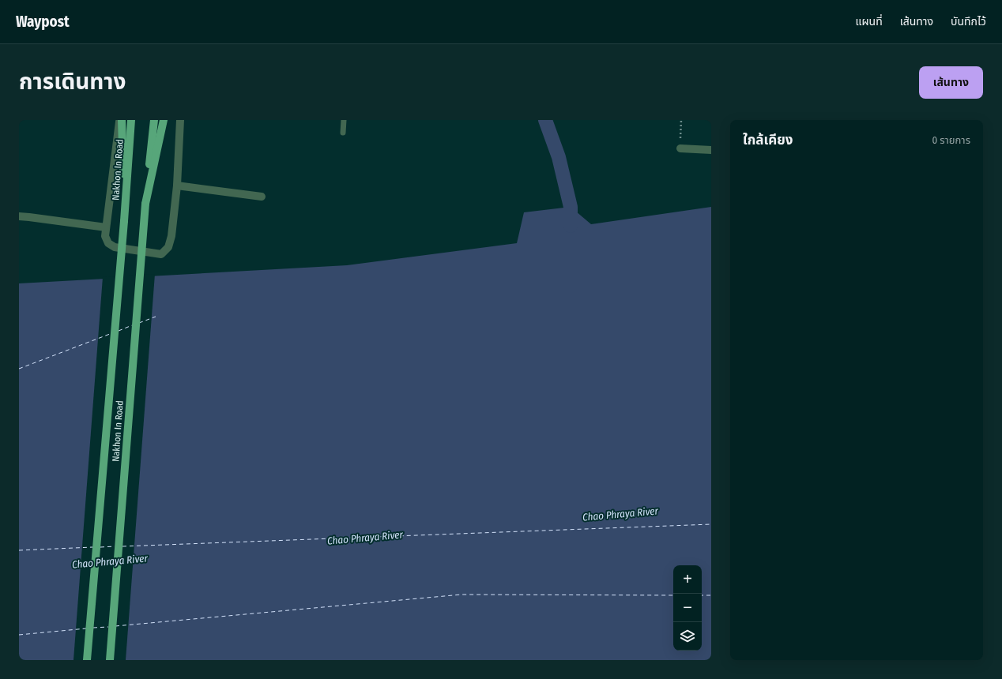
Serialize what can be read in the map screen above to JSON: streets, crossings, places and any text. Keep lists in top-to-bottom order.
{
  "streets": {
    "main road": ["Nakhon In Road"]
  },
  "water": ["Chao Phraya River"],
  "page": {
    "header": "Waypost",
    "nav": ["แผนที่", "เส้นทาง", "บันทึกไว้"],
    "title": "การเดินทาง",
    "buttons": "เส้นทาง",
    "heading": ["ใกล้เคียง", "0 รายการ"],
    "map_buttons": ["+", "−"]
  }
}
